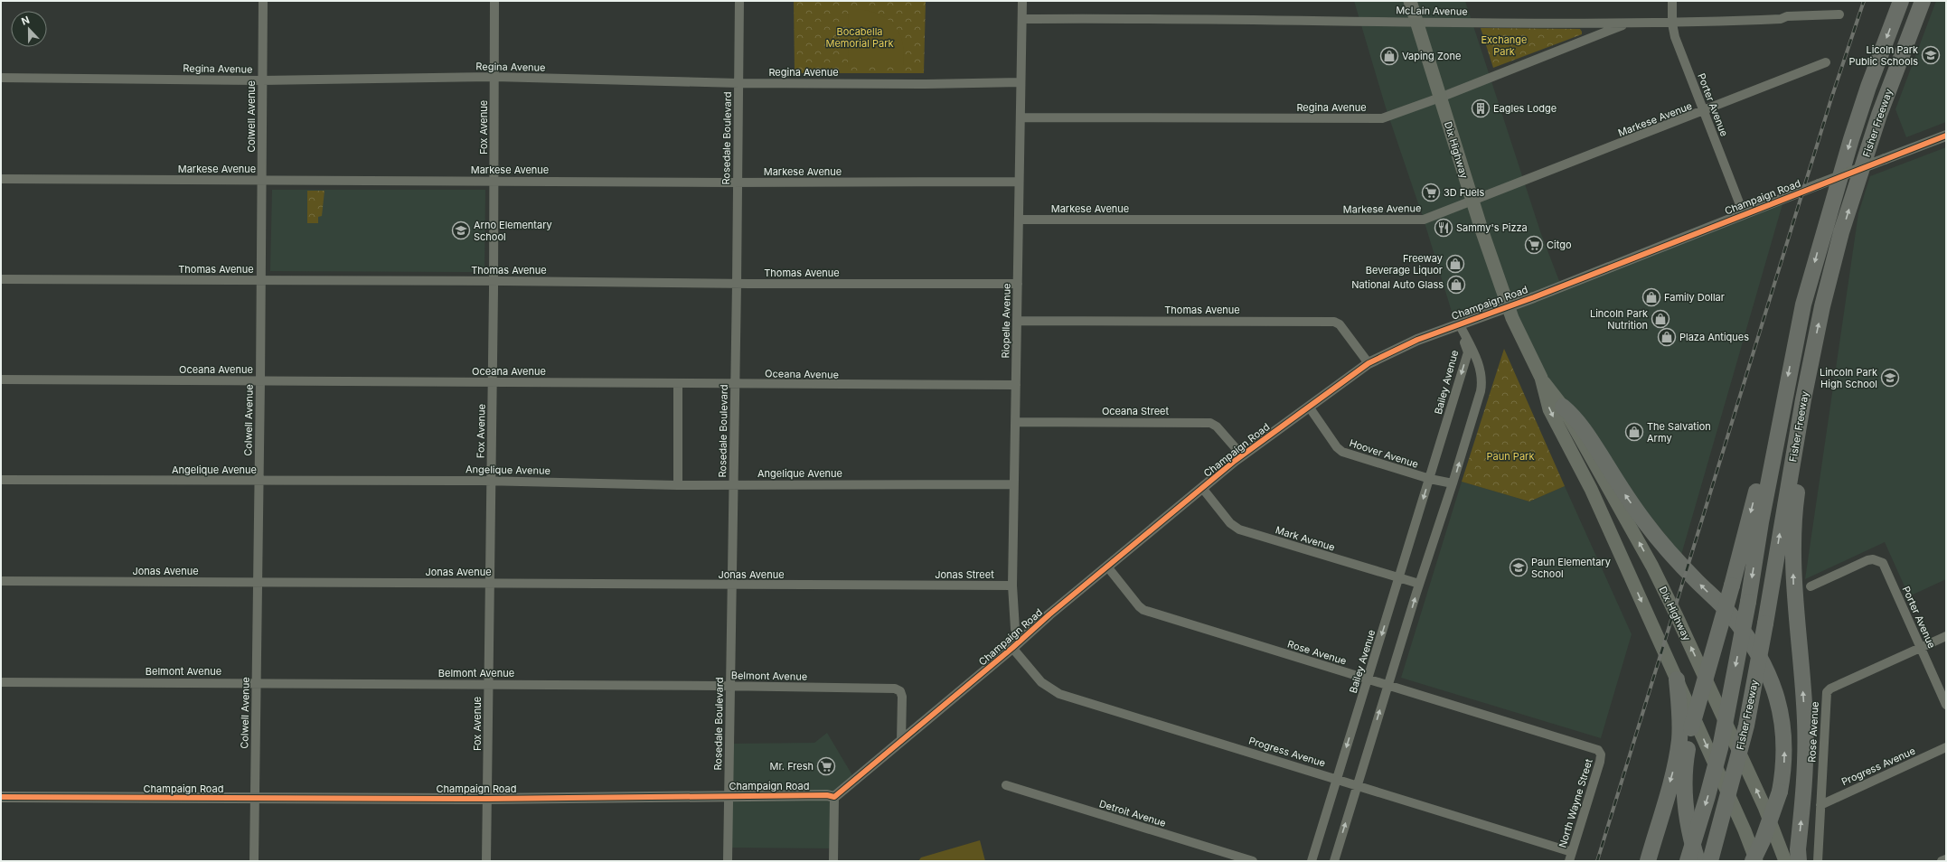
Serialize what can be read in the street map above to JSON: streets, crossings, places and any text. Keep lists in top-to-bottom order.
{
  "streets": {
    "highway": ["Fisher Freeway"],
    "main road": ["Dix Highway"],
    "street": [
      "McLain Avenue",
      "Regina Avenue",
      "Porter Avenue",
      "Colwell Avenue",
      "Markese Avenue",
      "Fox Avenue",
      "Rosedale Boulevard",
      "Champaign Road",
      "Thomas Avenue",
      "Riopelle Avenue",
      "Oceana Avenue",
      "Bailey Avenue",
      "Oceana Street",
      "Hoover Avenue",
      "Angelique Avenue",
      "Mark Avenue",
      "Jonas Avenue",
      "Jonas Street",
      "Rose Avenue",
      "Belmont Avenue",
      "Progress Avenue",
      "North Wayne Street",
      "Detroit Avenue"
    ]
  },
  "crossings": [
    ["McLain Avenue", "Regina Avenue"],
    ["McLain Avenue", "Porter Avenue"],
    ["McLain Avenue", "Dix Highway"],
    ["McLain Avenue", "Riopelle Avenue"],
    ["Regina Avenue", "Colwell Avenue"],
    ["Regina Avenue", "Fox Avenue"],
    ["Regina Avenue", "Rosedale Boulevard"],
    ["Regina Avenue", "Dix Highway"],
    ["Regina Avenue", "Riopelle Avenue"],
    ["Porter Avenue", "Markese Avenue"],
    ["Porter Avenue", "Champaign Road"],
    ["Porter Avenue", "Rose Avenue"],
    ["Colwell Avenue", "Markese Avenue"],
    ["Colwell Avenue", "Champaign Road"],
    ["Colwell Avenue", "Thomas Avenue"],
    ["Colwell Avenue", "Oceana Avenue"],
    ["Colwell Avenue", "Angelique Avenue"],
    ["Colwell Avenue", "Jonas Avenue"],
    ["Colwell Avenue", "Belmont Avenue"],
    ["Markese Avenue", "Fox Avenue"],
    ["Markese Avenue", "Rosedale Boulevard"],
    ["Markese Avenue", "Dix Highway"],
    ["Markese Avenue", "Riopelle Avenue"],
    ["Fox Avenue", "Champaign Road"],
    ["Fox Avenue", "Thomas Avenue"],
    ["Fox Avenue", "Oceana Avenue"],
    ["Fox Avenue", "Angelique Avenue"],
    ["Fox Avenue", "Jonas Avenue"],
    ["Fox Avenue", "Belmont Avenue"],
    ["Rosedale Boulevard", "Champaign Road"],
    ["Rosedale Boulevard", "Thomas Avenue"],
    ["Rosedale Boulevard", "Oceana Avenue"],
    ["Rosedale Boulevard", "Angelique Avenue"],
    ["Rosedale Boulevard", "Jonas Avenue"],
    ["Rosedale Boulevard", "Belmont Avenue"],
    ["Dix Highway", "Champaign Road"],
    ["Champaign Road", "Thomas Avenue"],
    ["Champaign Road", "Riopelle Avenue"],
    ["Champaign Road", "Bailey Avenue"],
    ["Champaign Road", "Oceana Street"],
    ["Champaign Road", "Hoover Avenue"],
    ["Champaign Road", "Mark Avenue"],
    ["Champaign Road", "Rose Avenue"],
    ["Champaign Road", "Belmont Avenue"],
    ["Champaign Road", "Progress Avenue"],
    ["Thomas Avenue", "Riopelle Avenue"],
    ["Riopelle Avenue", "Oceana Avenue"],
    ["Riopelle Avenue", "Oceana Street"],
    ["Riopelle Avenue", "Angelique Avenue"],
    ["Riopelle Avenue", "Jonas Street"],
    ["Riopelle Avenue", "Progress Avenue"],
    ["Bailey Avenue", "Hoover Avenue"],
    ["Bailey Avenue", "Mark Avenue"],
    ["Bailey Avenue", "Rose Avenue"],
    ["Bailey Avenue", "Progress Avenue"],
    ["Jonas Avenue", "Jonas Street"],
    ["Rose Avenue", "Progress Avenue"],
    ["Rose Avenue", "North Wayne Street"],
    ["Progress Avenue", "North Wayne Street"]
  ],
  "parks": ["Bocabella Memorial Park", "Exchange Park", "Paun Park"],
  "places": {
    "school or university": [
      "Licoln Park Public Schools",
      "Arno Elementary School",
      "Lincoln Park High School",
      "Paun Elementary School"
    ],
    "shop": [
      "Vaping Zone",
      "Freeway Beverage Liquor",
      "National Auto Glass",
      "Family Dollar",
      "Lincoln Park Nutrition",
      "Plaza Antiques",
      "The Salvation Army"
    ],
    "building": ["Eagles Lodge"],
    "supermarket": ["3D Fuels", "Citgo", "Mr. Fresh"],
    "restaurant": ["Sammy's Pizza"]
  },
  "north": "top"
}
